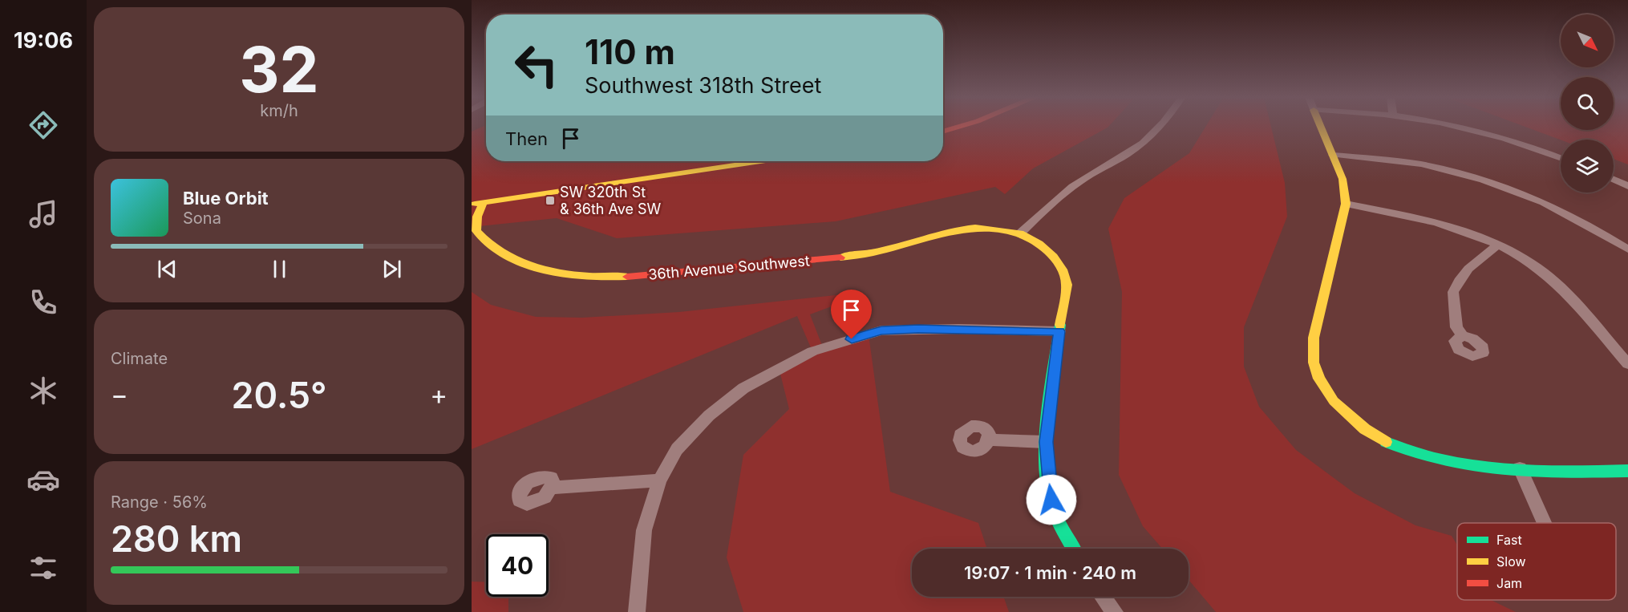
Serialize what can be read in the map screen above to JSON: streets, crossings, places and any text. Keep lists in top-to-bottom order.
{
  "streets": {
    "street": ["36th Avenue Southwest"]
  },
  "places": {
    "transit": ["SW 320th St & 36th Ave SW"]
  },
  "legend": ["Fast", "Slow", "Jam"],
  "north": "bottom right",
  "page": {
    "tabs": "19:06",
    "tile": [
      ["32", "km/h"],
      "Climate",
      ["Range · 56%", "280 km"]
    ],
    "turn": ["110 m", "Southwest 318th Street"],
    "then": "Then",
    "song": ["Blue Orbit", "Sona"],
    "heat": ["−", "20.5°", "+"],
    "limit": "40",
    "trip": "19:07 · 1 min · 240 m"
  }
}
